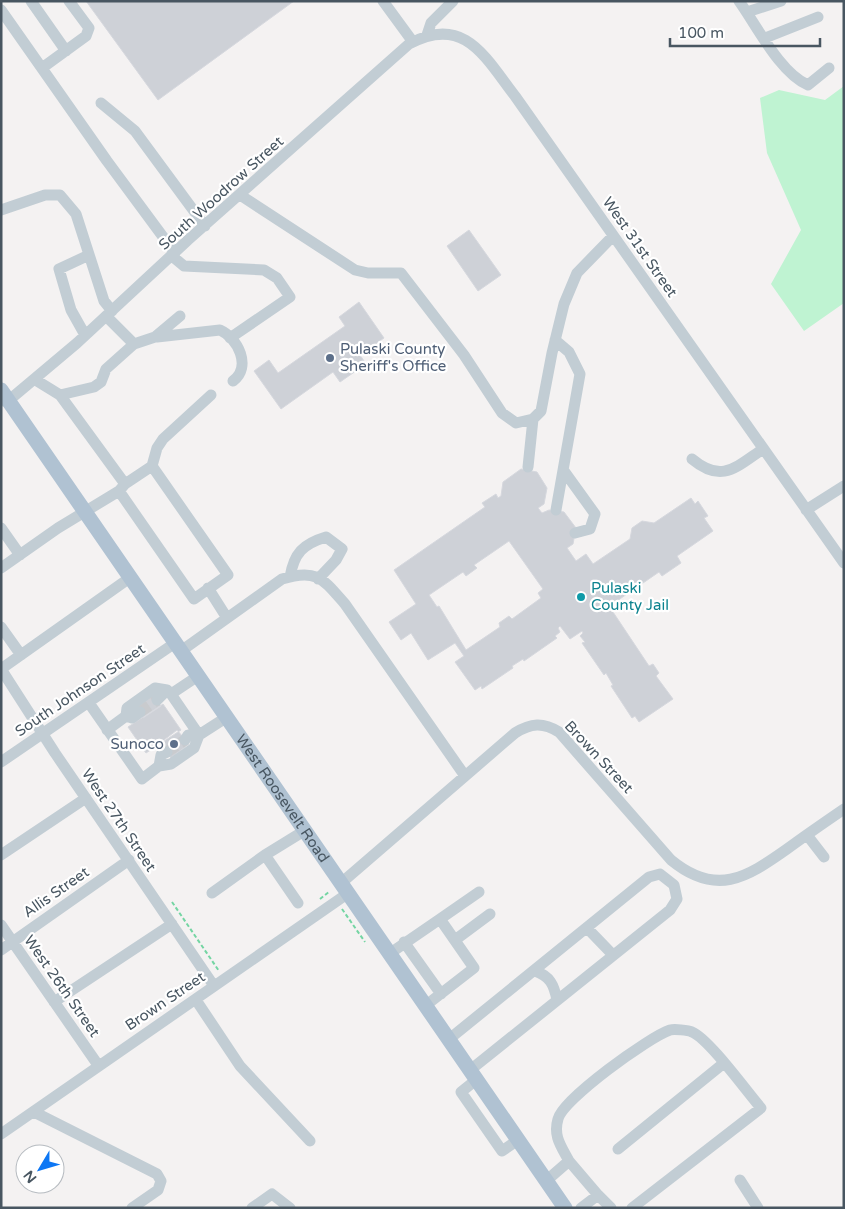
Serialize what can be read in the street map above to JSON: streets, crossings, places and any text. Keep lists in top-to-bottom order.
{
  "streets": {
    "main road": ["West Roosevelt Road"],
    "street": [
      "South Woodrow Street",
      "West 31st Street",
      "South Johnson Street",
      "Brown Street",
      "West 27th Street",
      "Allis Street",
      "West 26th Street"
    ]
  },
  "crossings": [
    ["South Woodrow Street", "West 31st Street"],
    ["South Woodrow Street", "West Roosevelt Road"],
    ["South Johnson Street", "West Roosevelt Road"],
    ["South Johnson Street", "West 27th Street"],
    ["Brown Street", "West Roosevelt Road"],
    ["Brown Street", "West 27th Street"],
    ["Brown Street", "West 26th Street"],
    ["West 27th Street", "Allis Street"],
    ["Allis Street", "West 26th Street"]
  ],
  "places": ["Pulaski County Sheriff's Office", "Pulaski County Jail", "Sunoco"],
  "scale_bar": "100 m",
  "north": "bottom left"
}
